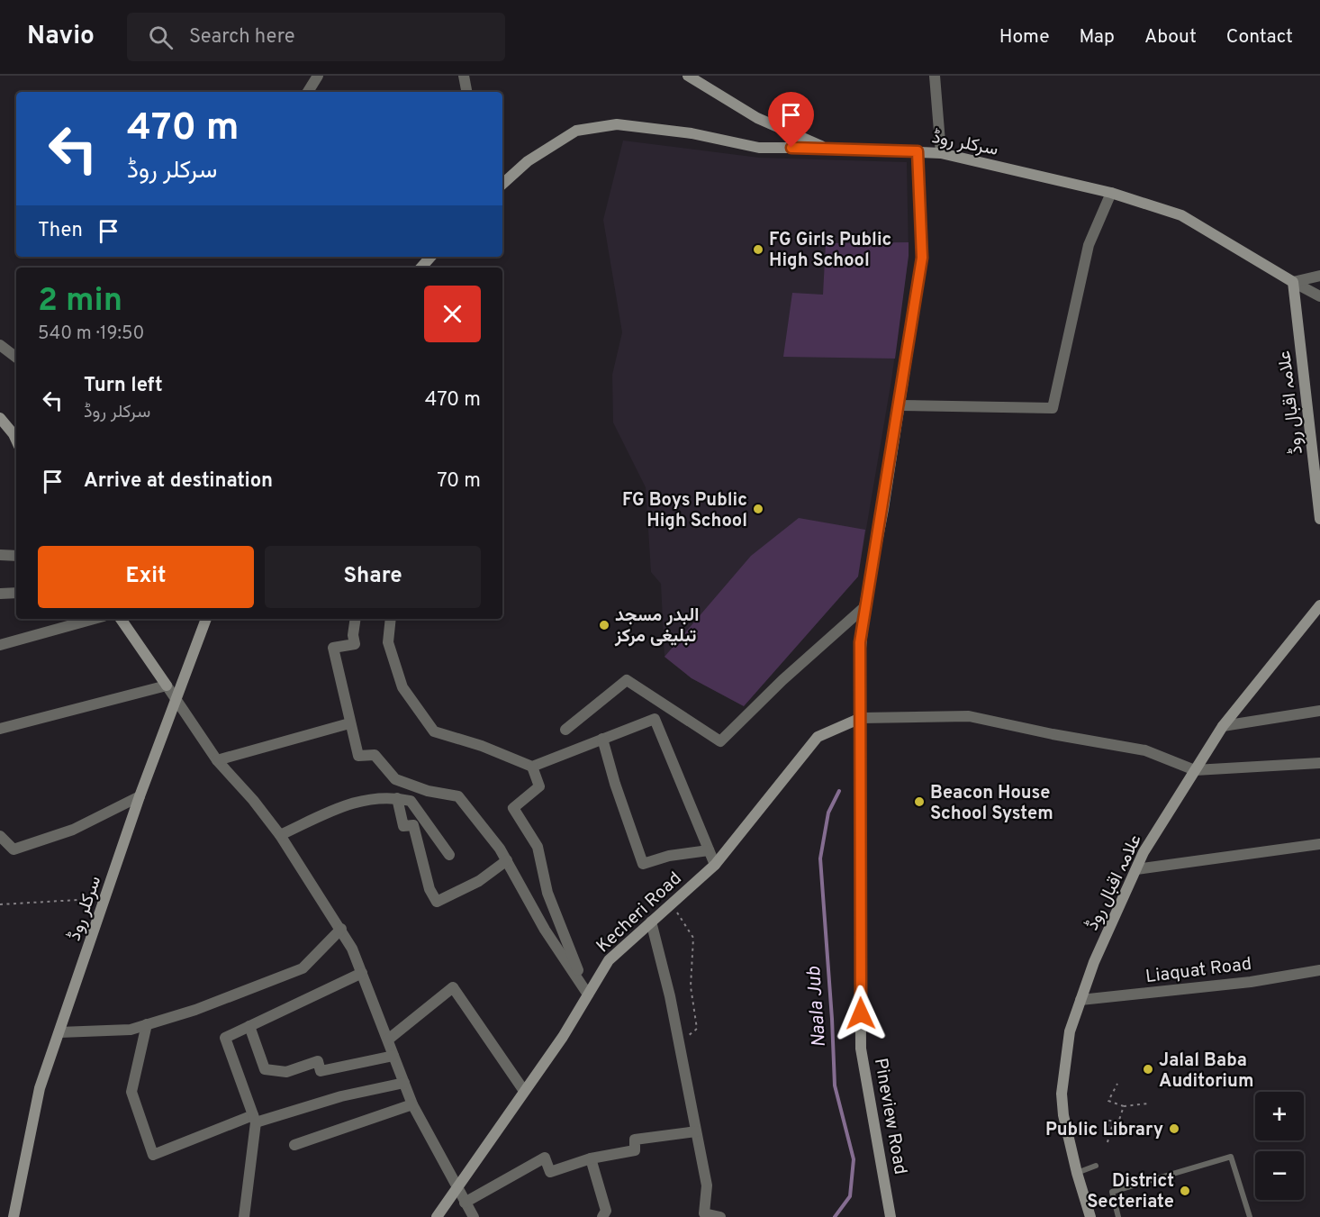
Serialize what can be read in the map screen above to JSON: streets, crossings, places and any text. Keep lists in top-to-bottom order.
{
  "streets": {
    "main road": [
      "سرکلر روڈ",
      "علامہ اقبال روڈ",
      "Kecheri Road",
      "Pineview Road"
    ],
    "street": ["Liaquat Road"]
  },
  "crossings": [
    ["سرکلر روڈ", "علامہ اقبال روڈ"],
    ["سرکلر روڈ", "Pineview Road"],
    ["علامہ اقبال روڈ", "Liaquat Road"],
    ["Kecheri Road", "Pineview Road"]
  ],
  "water": ["Naala Jub"],
  "places": [
    "FG Girls Public High School",
    "FG Boys Public High School",
    "البدر مسجد تبلیغی مرکز",
    "Beacon House School System",
    "Jalal Baba Auditorium",
    "Public Library",
    "District Secteriate"
  ],
  "page": {
    "header": "Navio",
    "search": "Search here",
    "nav": [
      "Home",
      "Map",
      "About",
      "Contact"
    ],
    "turn": ["470 m", "سرکلر روڈ"],
    "then": "Then",
    "heading": ["2 min", "540 m · 19:50"],
    "list": [
      {
        "name": "Turn left",
        "note": "سرکلر روڈ",
        "value": "470 m"
      },
      {
        "name": "Arrive at destination",
        "value": "70 m"
      }
    ],
    "buttons": ["Exit", "Share"],
    "map_buttons": ["+", "−"]
  }
}
